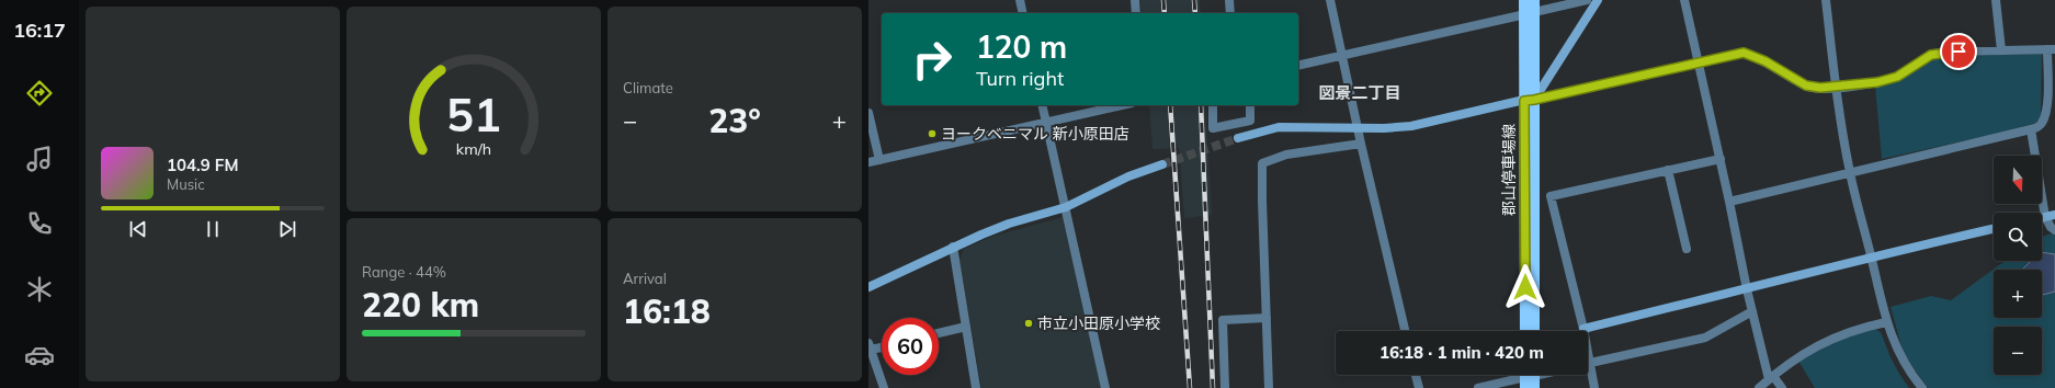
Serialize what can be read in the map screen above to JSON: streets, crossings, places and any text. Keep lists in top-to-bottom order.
{
  "streets": {
    "main road": ["郡山停車場線"]
  },
  "districts": ["図景二丁目"],
  "places": ["ヨークベニマル 新小原田店", "市立小田原小学校"],
  "north": "bottom",
  "page": {
    "tabs": "16:17",
    "tile": [
      "Climate",
      ["Range · 44%", "220 km"],
      ["Arrival", "16:18"]
    ],
    "turn": ["120 m", "Turn right"],
    "heat": ["−", "23°", "+"],
    "song": ["104.9 FM", "Music"],
    "map_buttons": ["+", "−"],
    "limit": "60",
    "trip": "16:18 · 1 min · 420 m",
    "gauge": ["51", "km/h"]
  }
}
